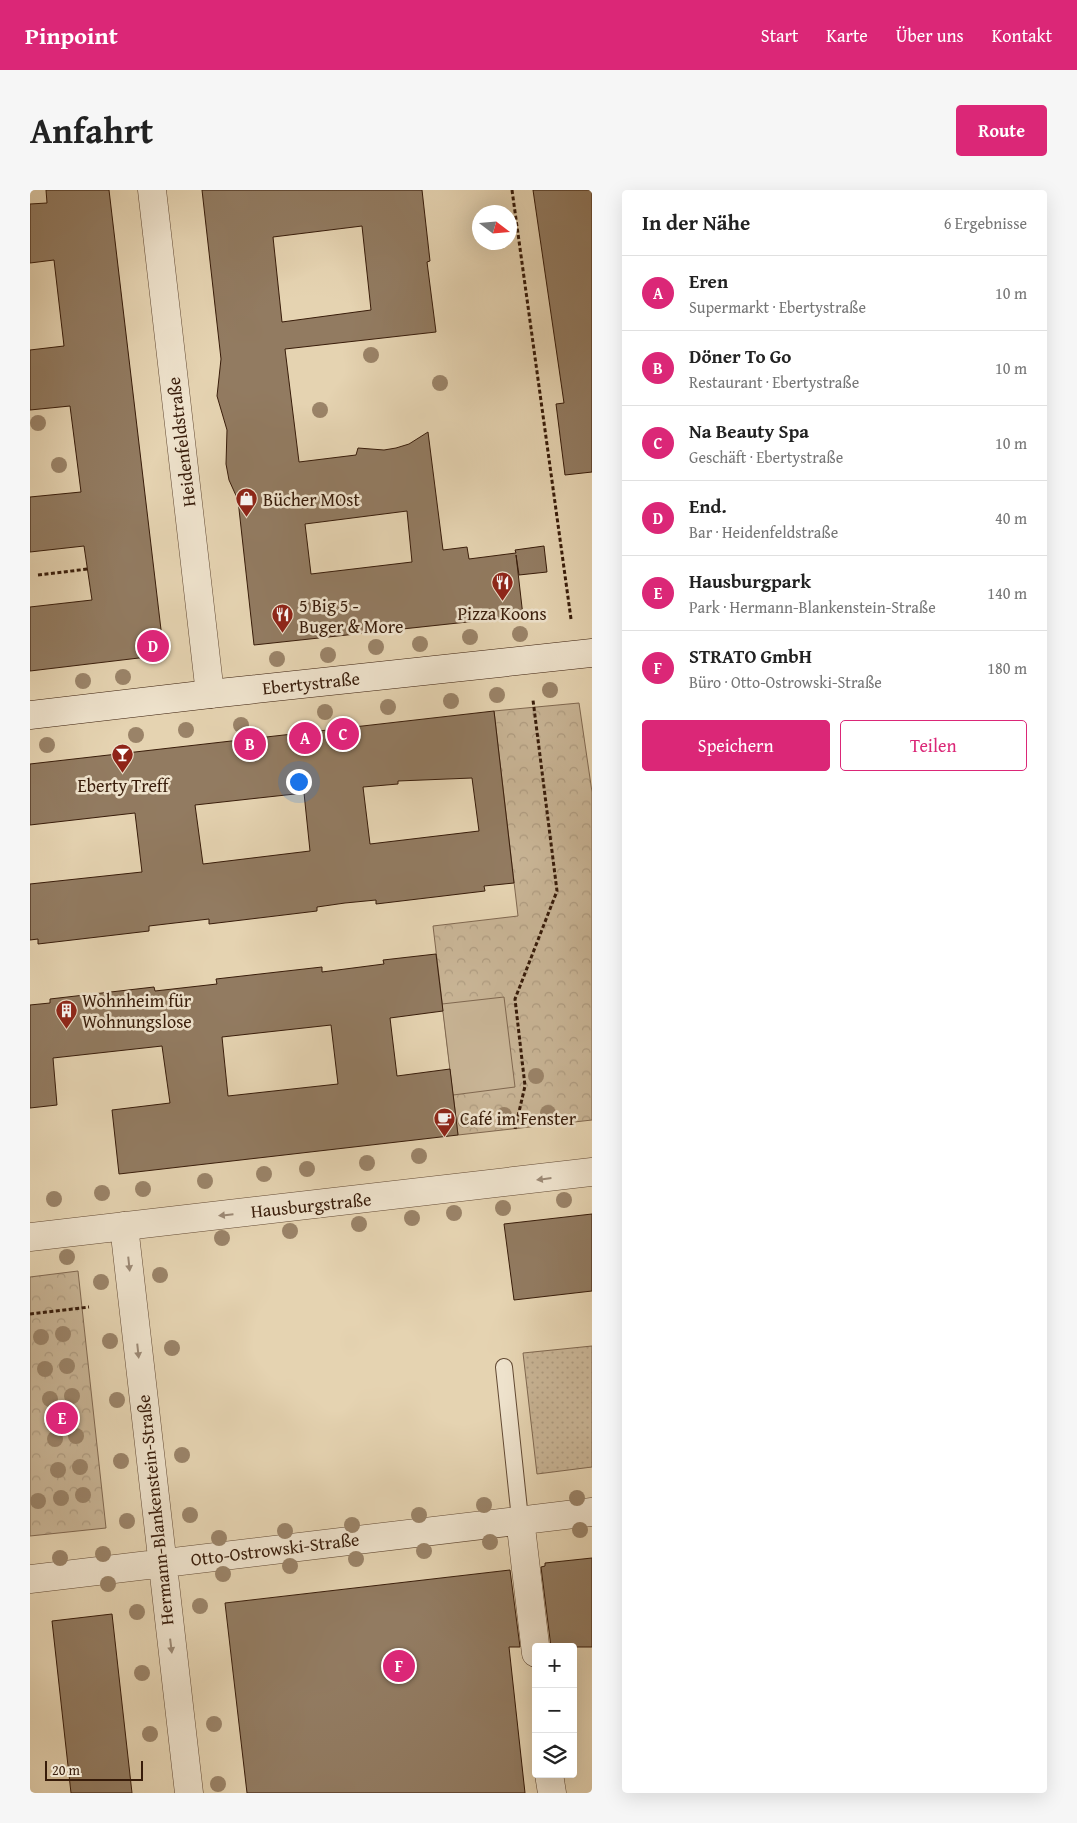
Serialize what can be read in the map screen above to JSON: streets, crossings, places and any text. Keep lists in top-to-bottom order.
{
  "streets": {
    "street": [
      "Heidenfeldstraße",
      "Ebertystraße",
      "Hausburgstraße",
      "Hermann-Blankenstein-Straße",
      "Otto-Ostrowski-Straße"
    ]
  },
  "crossings": [
    ["Heidenfeldstraße", "Ebertystraße"],
    ["Hausburgstraße", "Hermann-Blankenstein-Straße"],
    ["Hermann-Blankenstein-Straße", "Otto-Ostrowski-Straße"]
  ],
  "one_way": ["Hausburgstraße", "Hermann-Blankenstein-Straße"],
  "places": {
    "shop": ["Bücher MOst"],
    "restaurant": ["Pizza Koons", "5 Big 5 - Buger & More"],
    "bar": ["Eberty Treff"],
    "building": ["Wohnheim für Wohnungslose"],
    "cafe": ["Café im Fenster"]
  },
  "scale_bar": "20 m",
  "north": "right",
  "page": {
    "header": "Pinpoint",
    "nav": [
      "Start",
      "Karte",
      "Über uns",
      "Kontakt"
    ],
    "title": "Anfahrt",
    "buttons": [
      "Route",
      ["Speichern", "Teilen"]
    ],
    "heading": ["In der Nähe", "6 Ergebnisse"],
    "list": [
      {
        "mark": "A",
        "name": "Eren",
        "note": "Supermarkt · Ebertystraße",
        "value": "10 m"
      },
      {
        "mark": "B",
        "name": "Döner To Go",
        "note": "Restaurant · Ebertystraße",
        "value": "10 m"
      },
      {
        "mark": "C",
        "name": "Na Beauty Spa",
        "note": "Geschäft · Ebertystraße",
        "value": "10 m"
      },
      {
        "mark": "D",
        "name": "End.",
        "note": "Bar · Heidenfeldstraße",
        "value": "40 m"
      },
      {
        "mark": "E",
        "name": "Hausburgpark",
        "note": "Park · Hermann-Blankenstein-Straße",
        "value": "140 m"
      },
      {
        "mark": "F",
        "name": "STRATO GmbH",
        "note": "Büro · Otto-Ostrowski-Straße",
        "value": "180 m"
      }
    ],
    "pins": [
      "D",
      "C",
      "A",
      "B",
      "E",
      "F"
    ],
    "map_buttons": ["+", "−"],
    "scale": "20 m"
  }
}
